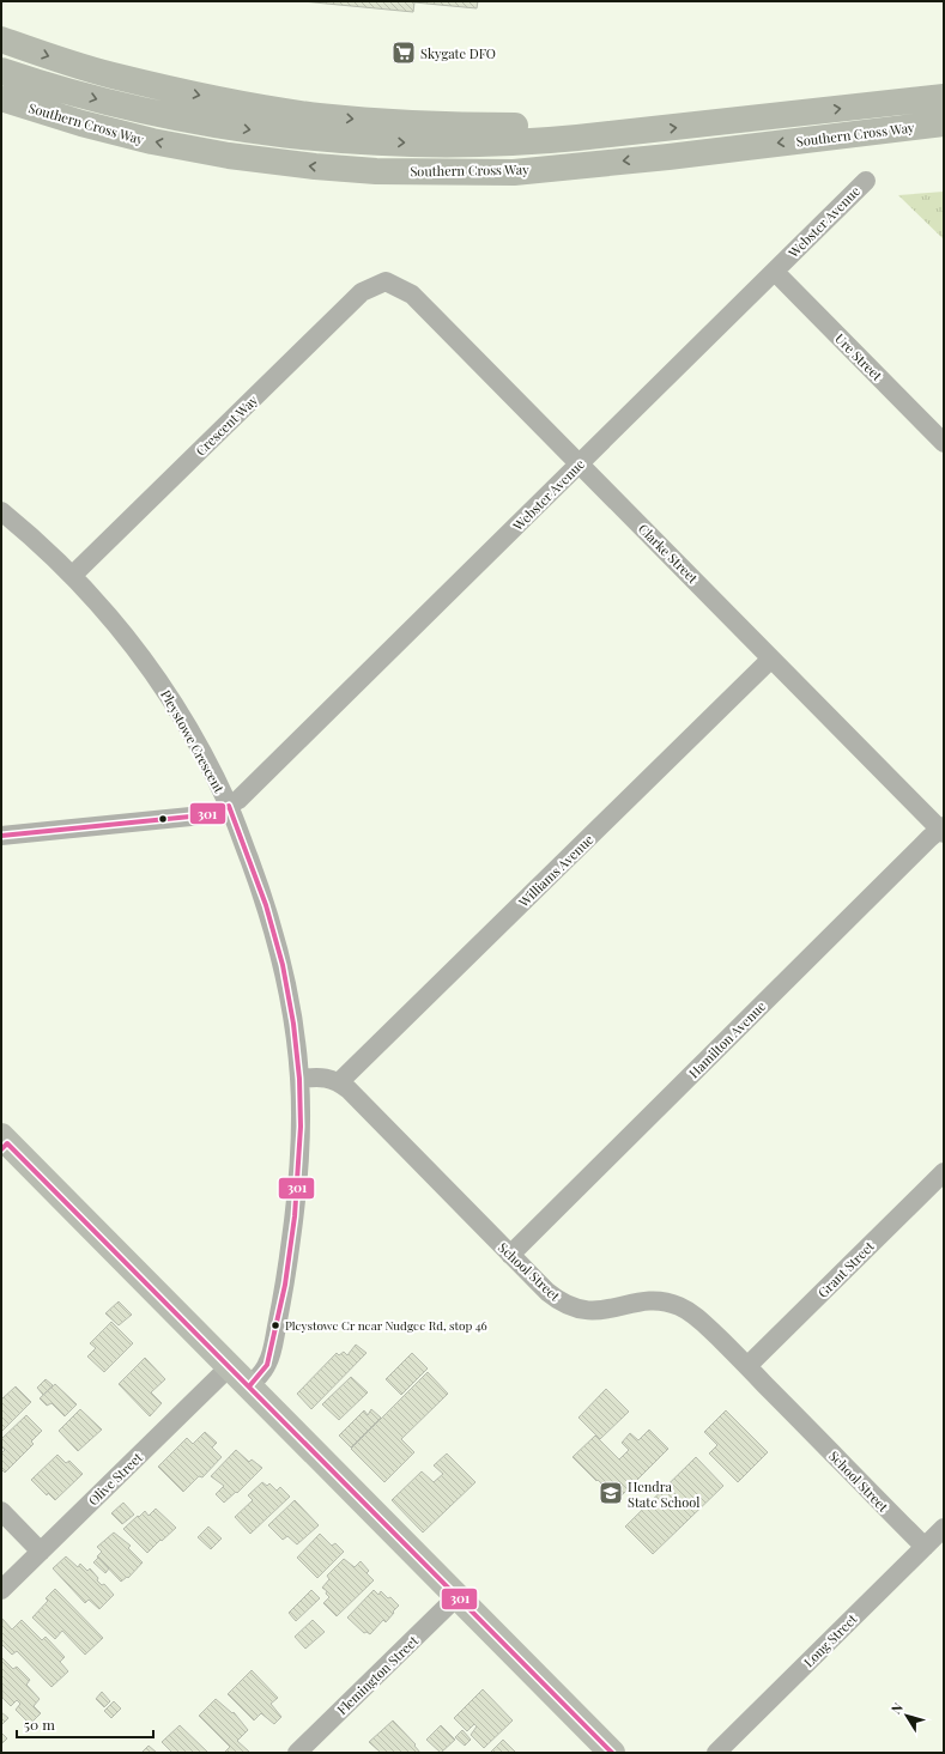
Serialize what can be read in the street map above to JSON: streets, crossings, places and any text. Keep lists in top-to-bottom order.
{
  "streets": {
    "highway": ["Southern Cross Way"],
    "street": [
      "Webster Avenue",
      "Ure Street",
      "Crescent Way",
      "Clarke Street",
      "Pleystowe Crescent",
      "Williams Avenue",
      "Hamilton Avenue",
      "Grant Street",
      "School Street",
      "Olive Street",
      "Long Street",
      "Flemington Street"
    ]
  },
  "crossings": [
    ["Webster Avenue", "Ure Street"],
    ["Webster Avenue", "Clarke Street"],
    ["Webster Avenue", "Pleystowe Crescent"],
    ["Crescent Way", "Clarke Street"],
    ["Crescent Way", "Pleystowe Crescent"],
    ["Clarke Street", "Williams Avenue"],
    ["Clarke Street", "Hamilton Avenue"],
    ["Williams Avenue", "School Street"],
    ["Hamilton Avenue", "School Street"],
    ["Grant Street", "School Street"],
    ["School Street", "Long Street"]
  ],
  "places": {
    "supermarket": ["Skygate DFO"],
    "other": ["Pleystowe Cr near Nudgee Rd, stop 46"],
    "school or university": ["Hendra State School"]
  },
  "lines": ["transit line 301"],
  "scale_bar": "50 m",
  "north": "top left"
}
